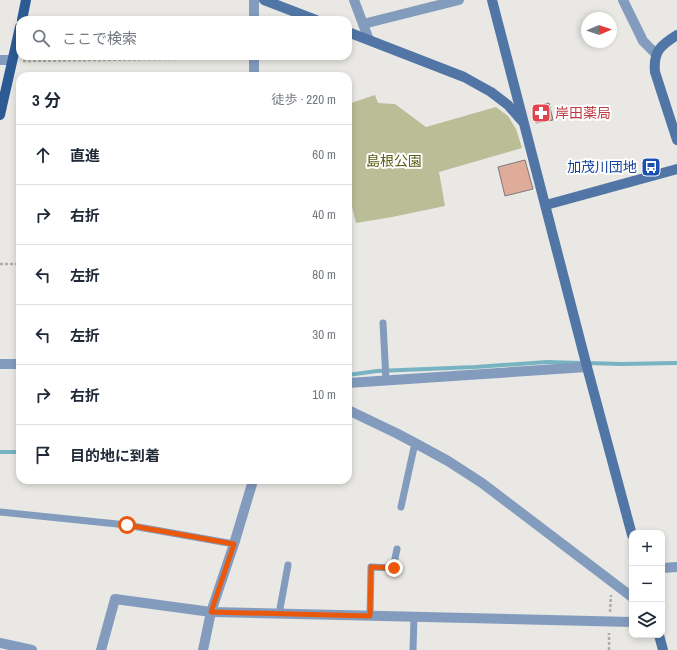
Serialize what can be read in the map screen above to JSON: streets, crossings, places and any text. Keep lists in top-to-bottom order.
{
  "parks": ["島根公園"],
  "places": {
    "pharmacy": ["岸田薬局"],
    "bus stop": ["加茂川団地"]
  },
  "north": "right",
  "page": {
    "search": "ここで検索",
    "heading": ["3 分", "徒歩 · 220 m"],
    "list": [
      ["直進", "60 m"],
      ["右折", "40 m"],
      ["左折", "80 m"],
      ["左折", "30 m"],
      ["右折", "10 m"],
      "目的地に到着"
    ],
    "map_buttons": ["+", "−"]
  }
}
